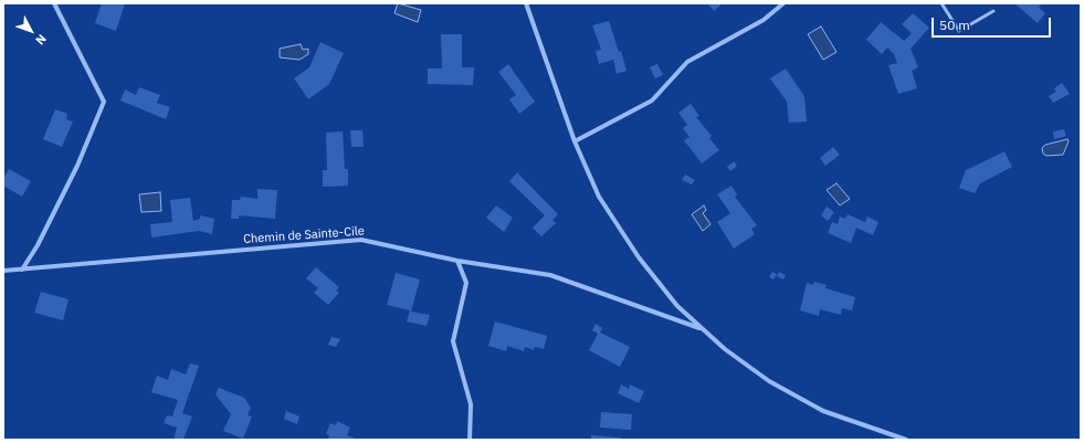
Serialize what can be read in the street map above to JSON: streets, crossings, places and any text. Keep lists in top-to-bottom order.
{
  "streets": {
    "street": ["Chemin de Sainte-Cile"]
  },
  "scale_bar": "50 m",
  "north": "bottom right"
}
